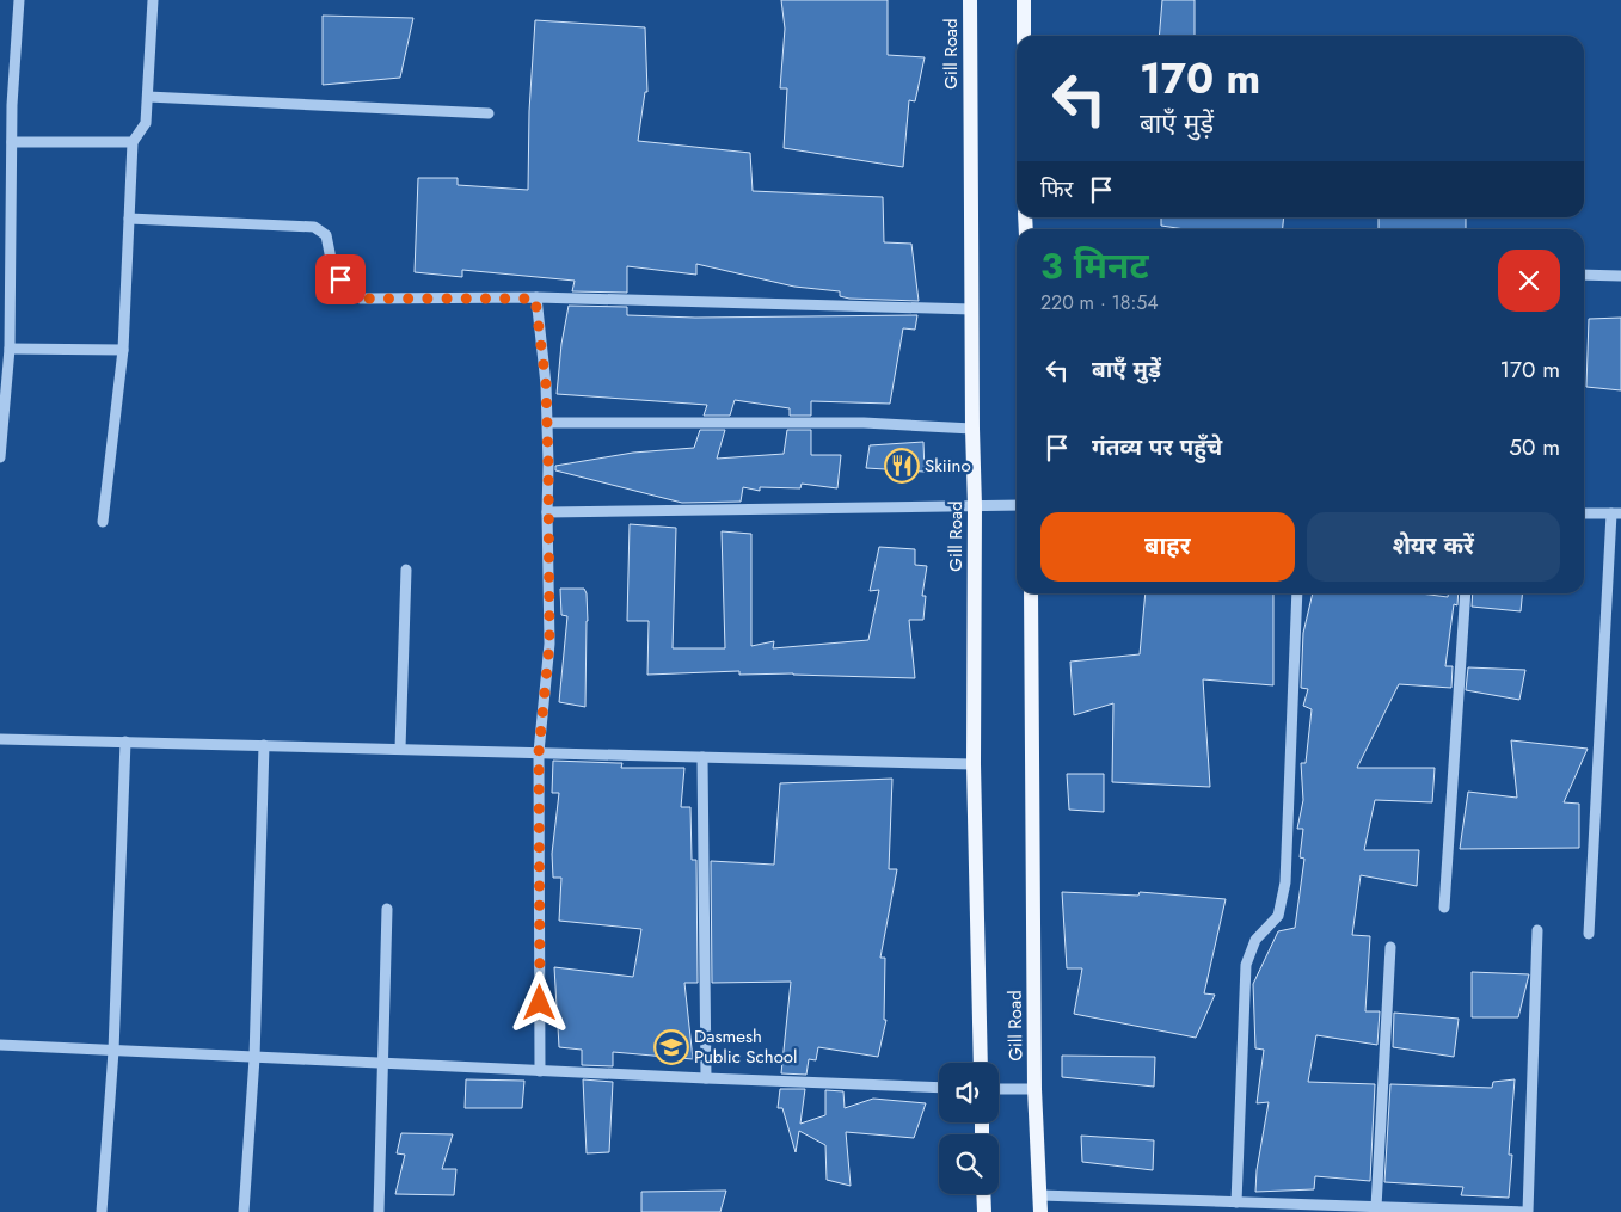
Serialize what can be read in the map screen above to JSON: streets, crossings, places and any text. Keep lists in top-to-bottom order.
{
  "streets": {
    "main road": ["Gill Road"]
  },
  "places": {
    "restaurant": ["Skiino"],
    "school or university": ["Dasmesh Public School"]
  },
  "page": {
    "turn": ["170 m", "बाएँ मुड़ें"],
    "then": "फिर",
    "heading": ["3 मिनट", "220 m · 18:54"],
    "list": [
      {
        "name": "बाएँ मुड़ें",
        "value": "170 m"
      },
      {
        "name": "गंतव्य पर पहुँचे",
        "value": "50 m"
      }
    ],
    "buttons": ["बाहर", "शेयर करें"]
  }
}
